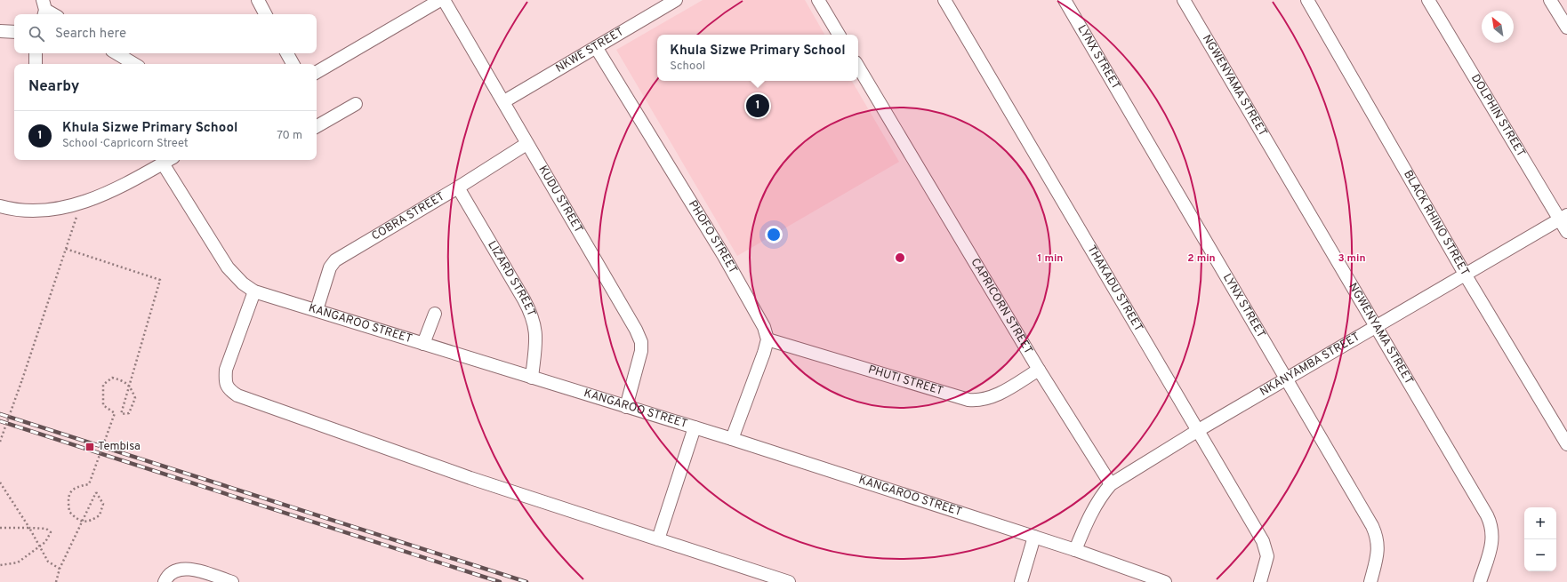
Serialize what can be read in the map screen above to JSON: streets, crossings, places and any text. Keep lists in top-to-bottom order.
{
  "streets": {
    "street": [
      "NKWE STREET",
      "LYNX STREET",
      "NGWENYAMA STREET",
      "DOLPHIN STREET",
      "KUDU STREET",
      "COBRA STREET",
      "BLACK RHINO STREET",
      "PHOFO STREET",
      "LIZARD STREET",
      "THAKADU STREET",
      "CAPRICORN STREET",
      "KANGAROO STREET",
      "NKANYAMBA STREET",
      "PHUTI STREET"
    ]
  },
  "crossings": [
    ["NKWE STREET", "KUDU STREET"],
    ["NKWE STREET", "PHOFO STREET"],
    ["LYNX STREET", "NKANYAMBA STREET"],
    ["NGWENYAMA STREET", "NKANYAMBA STREET"],
    ["DOLPHIN STREET", "NKANYAMBA STREET"],
    ["KUDU STREET", "COBRA STREET"],
    ["KUDU STREET", "KANGAROO STREET"],
    ["COBRA STREET", "LIZARD STREET"],
    ["COBRA STREET", "KANGAROO STREET"],
    ["BLACK RHINO STREET", "NKANYAMBA STREET"],
    ["PHOFO STREET", "PHUTI STREET"],
    ["LIZARD STREET", "KANGAROO STREET"],
    ["THAKADU STREET", "NKANYAMBA STREET"],
    ["CAPRICORN STREET", "NKANYAMBA STREET"],
    ["CAPRICORN STREET", "PHUTI STREET"]
  ],
  "places": {
    "transit": ["Tembisa"]
  },
  "north": "top left",
  "page": {
    "search": "Search here",
    "popup": ["Khula Sizwe Primary School", "School"],
    "heading": "Nearby",
    "pins": "1",
    "list": [
      {
        "mark": "1",
        "name": "Khula Sizwe Primary School",
        "note": "School · Capricorn Street",
        "value": "70 m"
      }
    ],
    "map_buttons": ["+", "−"]
  },
  "rings": ["1 min", "2 min", "3 min"]
}
